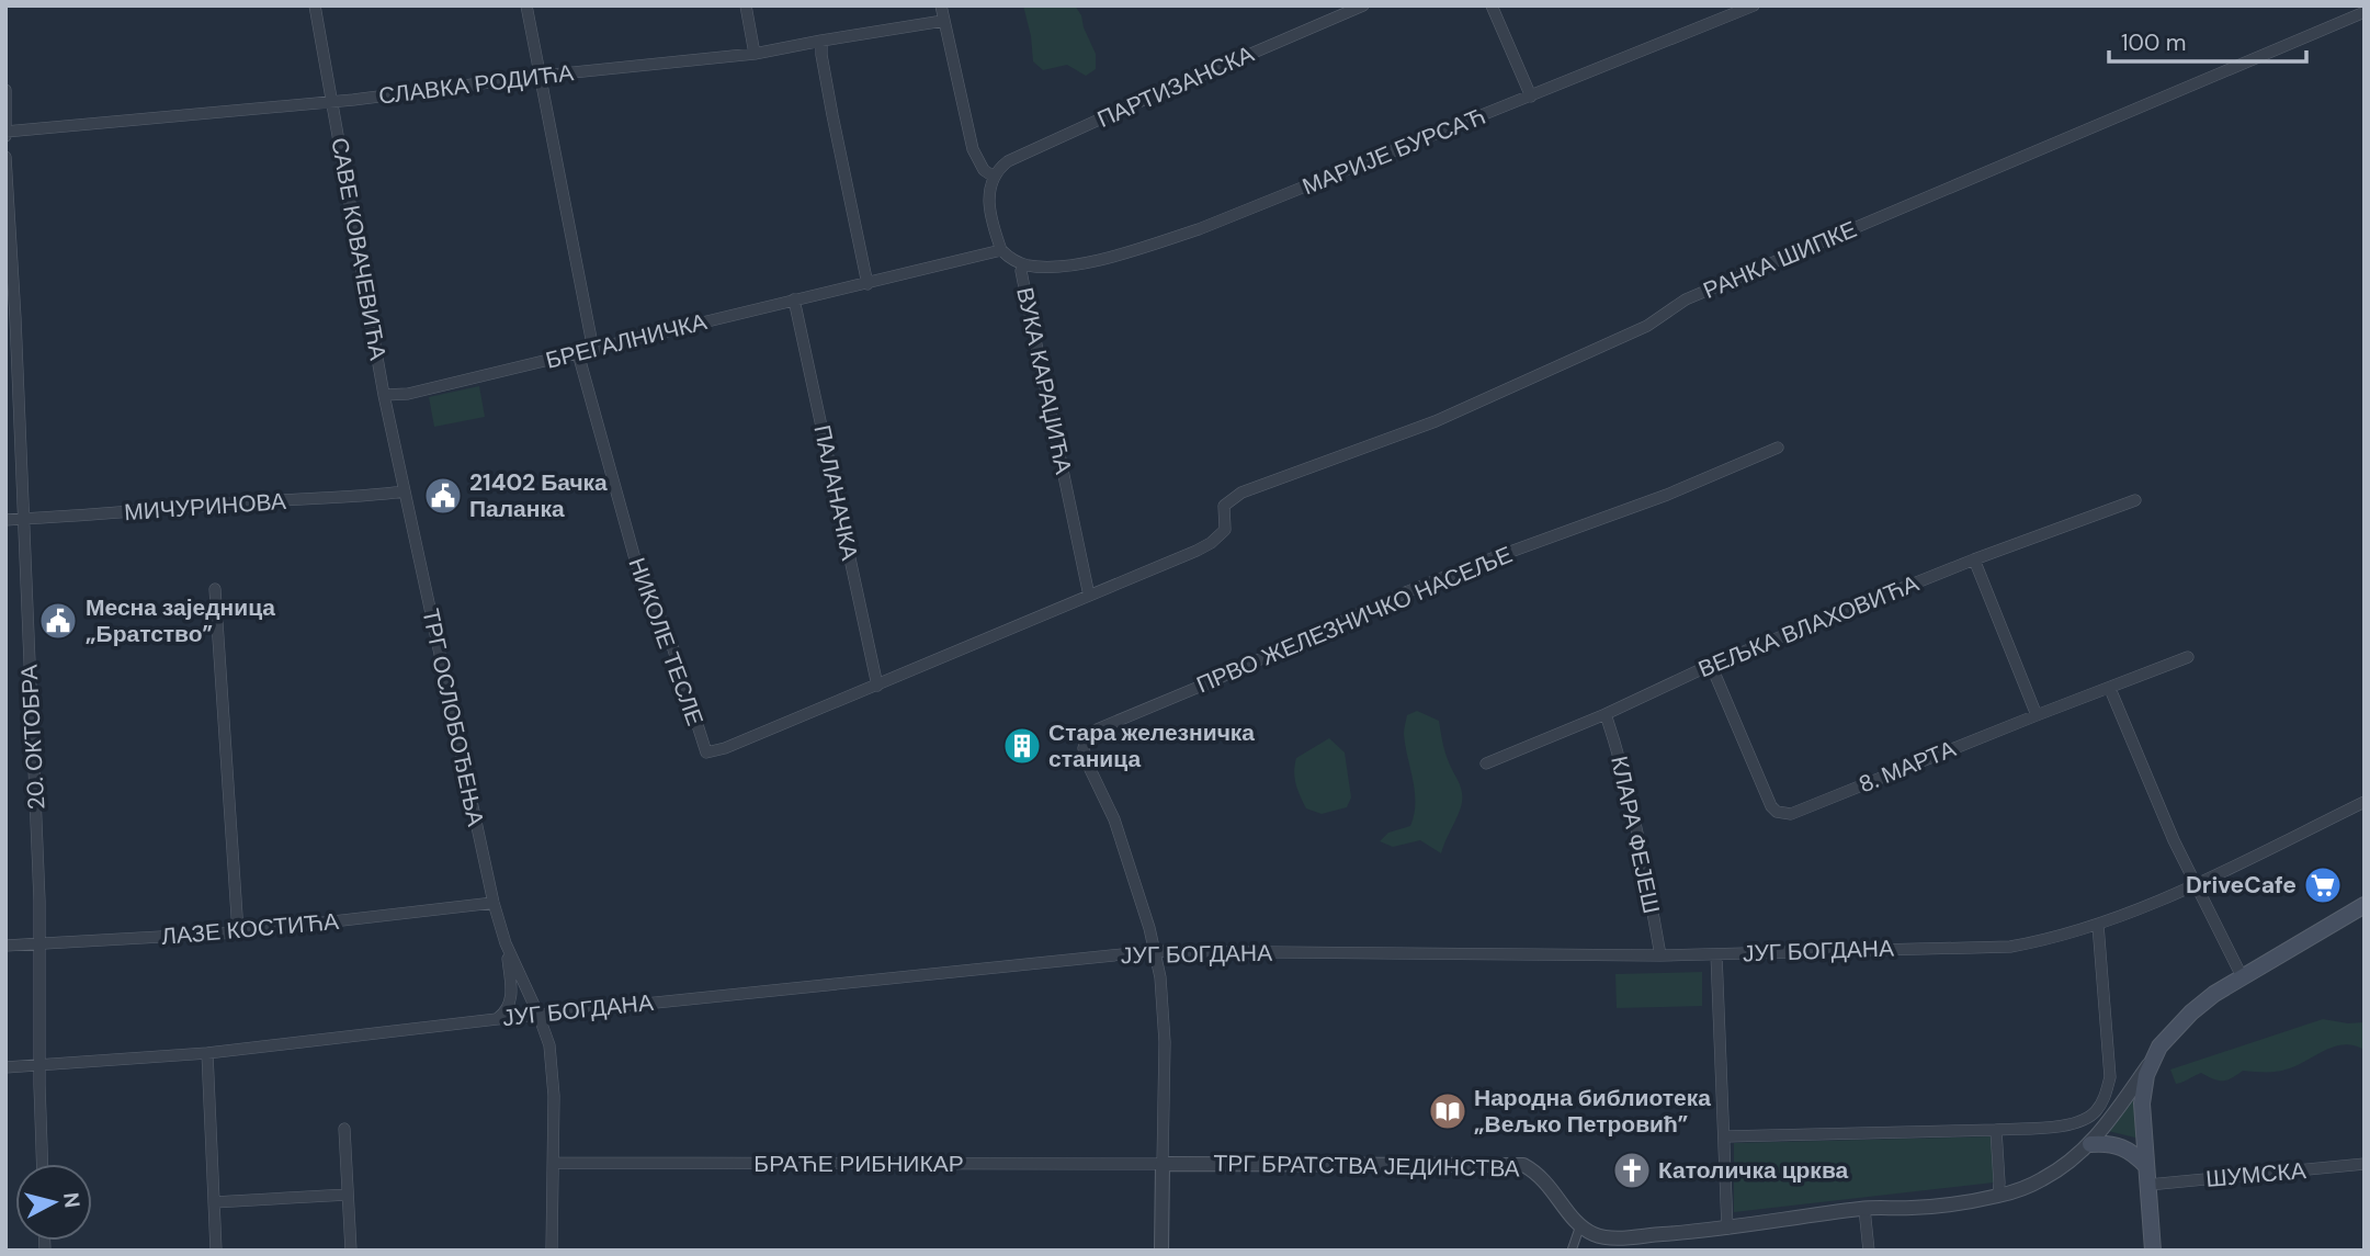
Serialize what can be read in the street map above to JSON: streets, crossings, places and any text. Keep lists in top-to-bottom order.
{
  "streets": {
    "street": [
      "СЛАВКА РОДИЋА",
      "ПАРТИЗАНСКА",
      "МАРИЈЕ БУРСАЋ",
      "САВЕ КОВАЧЕВИЋА",
      "РАНКА ШИПКЕ",
      "БРЕГАЛНИЧКА",
      "ВУКА КАРАЏИЋА",
      "ПАЛАНАЧКА",
      "МИЧУРИНОВА",
      "ПРВО ЖЕЛЕЗНИЧКО НАСЕЉЕ",
      "ВЕЉКА ВЛАХОВИЋА",
      "НИКОЛЕ ТЕСЛЕ",
      "ТРГ ОСЛОБОЂЕЊА",
      "20. ОКТОБРА",
      "8. МАРТА",
      "КЛАРА ФЕЈЕШ",
      "ЛАЗЕ КОСТИЋА",
      "ЈУГ БОГДАНА",
      "БРАЋЕ РИБНИКАР",
      "ТРГ БРАТСТВА ЈЕДИНСТВА",
      "ШУМСКА"
    ]
  },
  "crossings": [
    ["СЛАВКА РОДИЋА", "САВЕ КОВАЧЕВИЋА"],
    ["МАРИЈЕ БУРСАЋ", "ВУКА КАРАЏИЋА"],
    ["САВЕ КОВАЧЕВИЋА", "БРЕГАЛНИЧКА"],
    ["САВЕ КОВАЧЕВИЋА", "МИЧУРИНОВА"],
    ["САВЕ КОВАЧЕВИЋА", "ТРГ ОСЛОБОЂЕЊА"],
    ["РАНКА ШИПКЕ", "ВУКА КАРАЏИЋА"],
    ["БРЕГАЛНИЧКА", "ВУКА КАРАЏИЋА"],
    ["БРЕГАЛНИЧКА", "ПАЛАНАЧКА"],
    ["БРЕГАЛНИЧКА", "НИКОЛЕ ТЕСЛЕ"],
    ["ПАЛАНАЧКА", "НИКОЛЕ ТЕСЛЕ"],
    ["МИЧУРИНОВА", "ТРГ ОСЛОБОЂЕЊА"],
    ["МИЧУРИНОВА", "20. ОКТОБРА"],
    ["ПРВО ЖЕЛЕЗНИЧКО НАСЕЉЕ", "ЈУГ БОГДАНА"],
    ["ВЕЉКА ВЛАХОВИЋА", "8. МАРТА"],
    ["ВЕЉКА ВЛАХОВИЋА", "КЛАРА ФЕЈЕШ"],
    ["ТРГ ОСЛОБОЂЕЊА", "ЛАЗЕ КОСТИЋА"],
    ["ТРГ ОСЛОБОЂЕЊА", "ЈУГ БОГДАНА"],
    ["ТРГ ОСЛОБОЂЕЊА", "БРАЋЕ РИБНИКАР"],
    ["20. ОКТОБРА", "ЛАЗЕ КОСТИЋА"],
    ["20. ОКТОБРА", "ЈУГ БОГДАНА"],
    ["КЛАРА ФЕЈЕШ", "ЈУГ БОГДАНА"],
    ["БРАЋЕ РИБНИКАР", "ТРГ БРАТСТВА ЈЕДИНСТВА"]
  ],
  "places": {
    "public building": ["21402 Бачка Паланка", "Месна заједница „Братство”"],
    "building": ["Стара железничка станица"],
    "supermarket": ["DriveCafe"],
    "library": ["Народна библиотека „Вељко Петровић”"],
    "church": ["Католичка црква"]
  },
  "scale_bar": "100 m",
  "north": "right"
}
